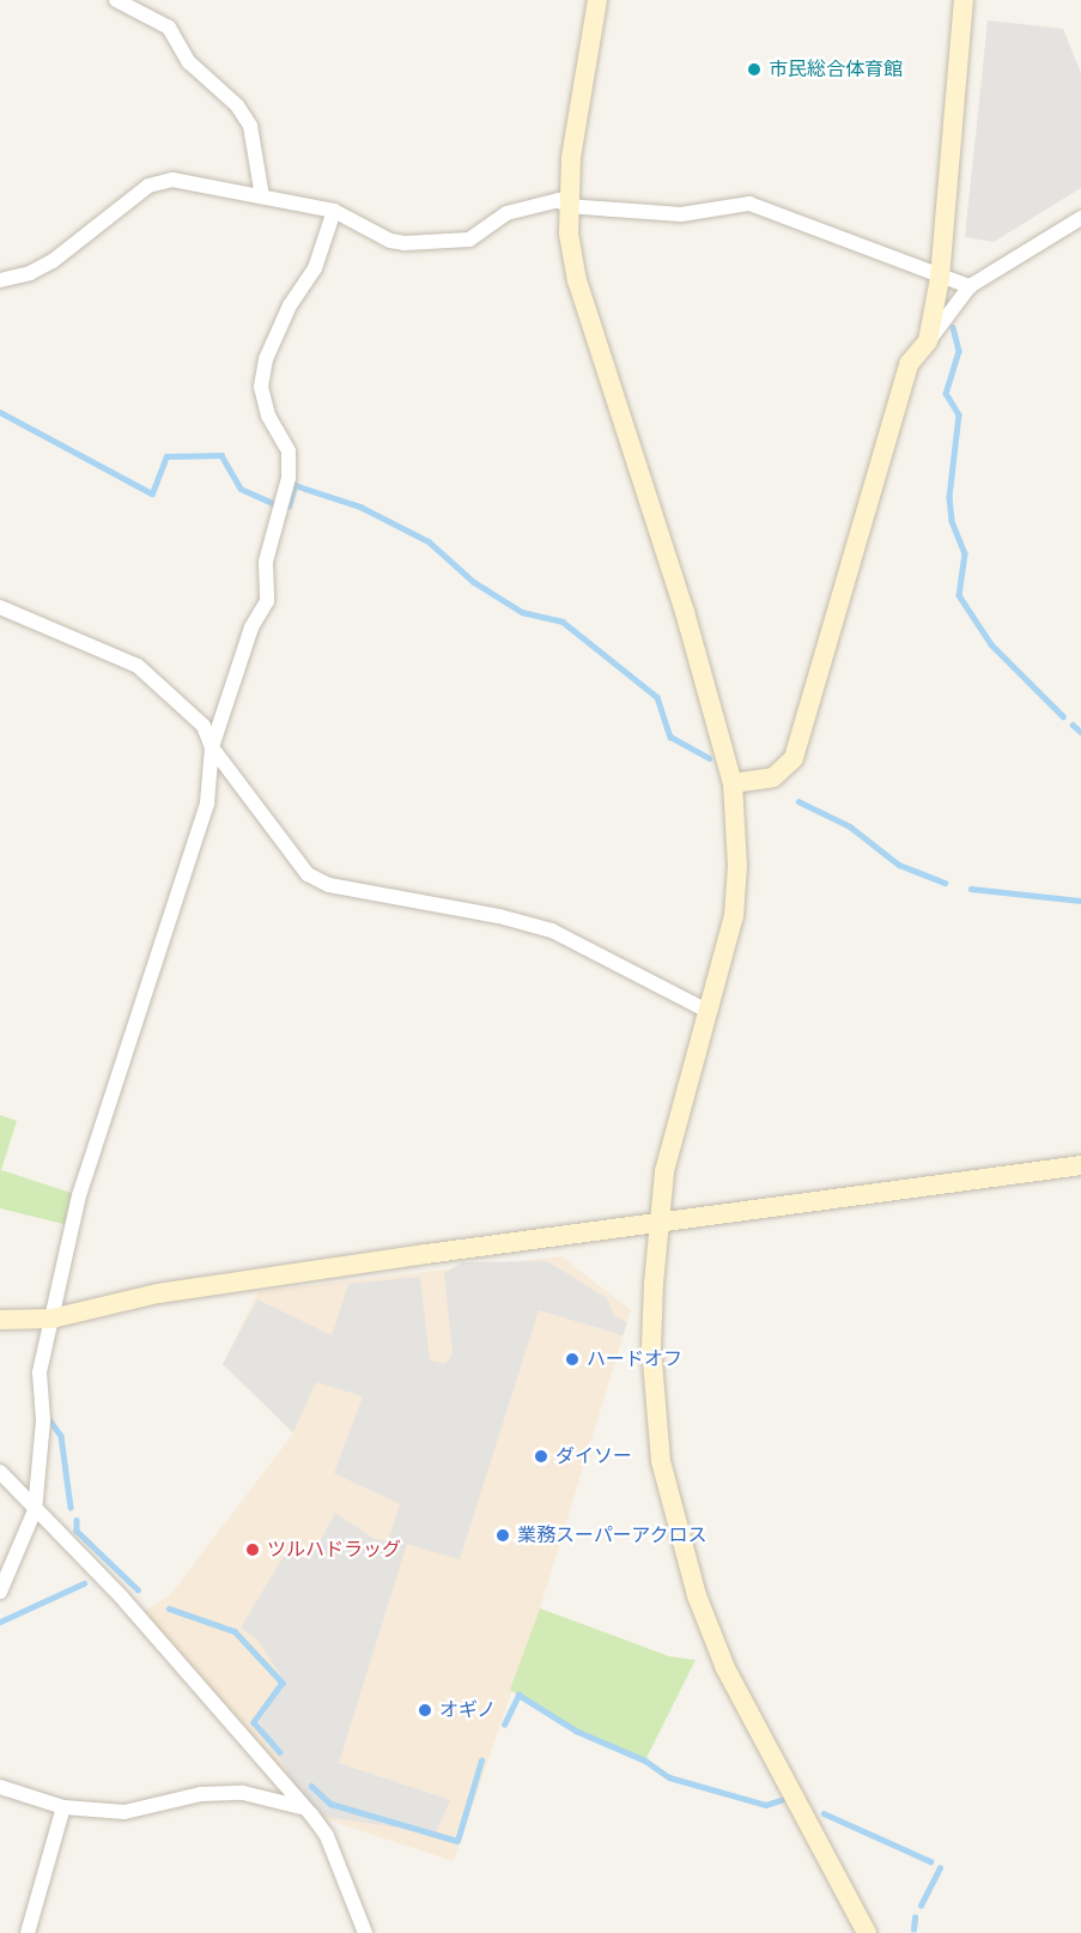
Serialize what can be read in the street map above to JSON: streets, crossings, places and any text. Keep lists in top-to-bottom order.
{
  "places": [
    "市民総合体育館",
    "ハードオフ",
    "ダイソー",
    "業務スーパーアクロス",
    "ツルハドラッグ",
    "オギノ"
  ]
}
